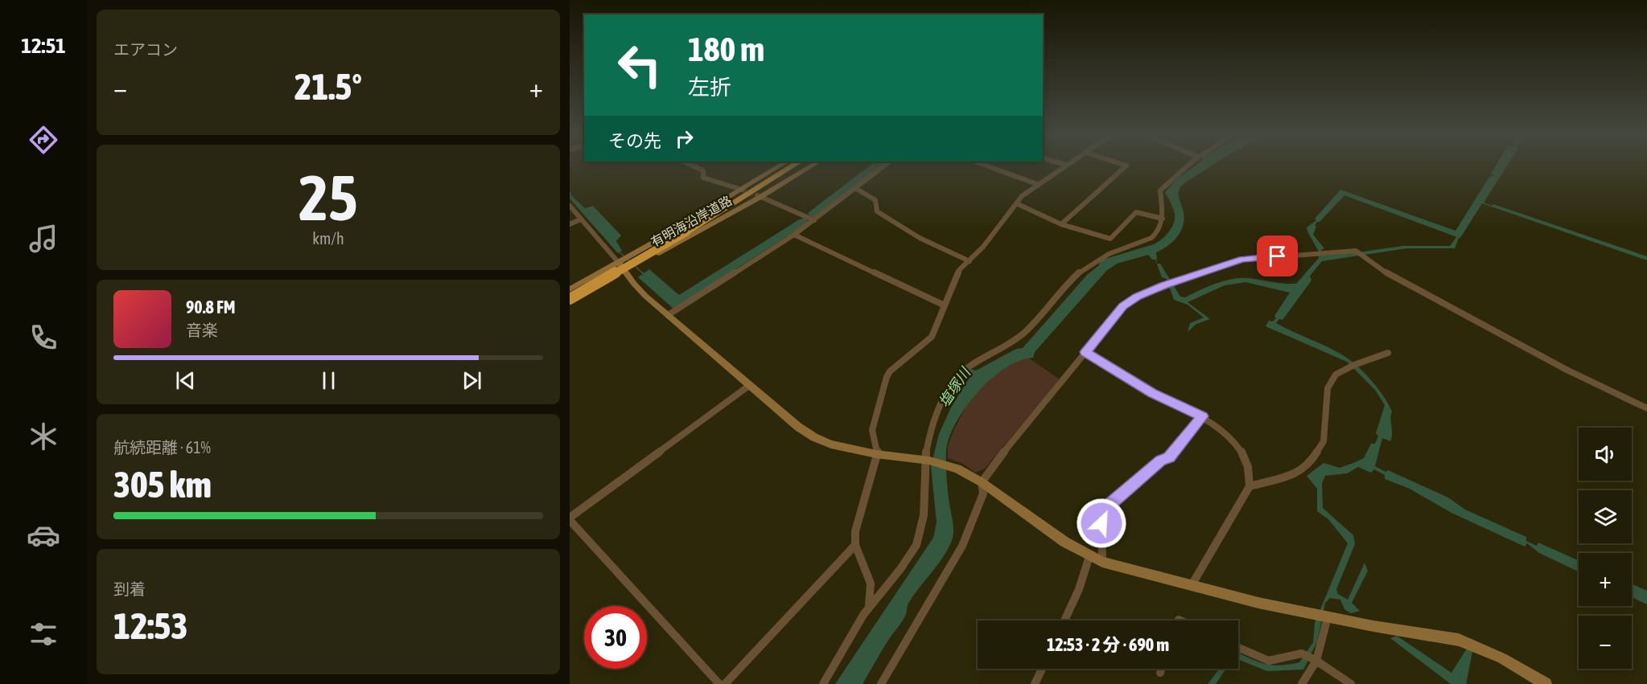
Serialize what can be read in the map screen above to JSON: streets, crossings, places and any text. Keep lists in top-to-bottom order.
{
  "streets": {
    "street": ["有明海沿岸道路"]
  },
  "water": ["塩塚川"],
  "page": {
    "tabs": "12:51",
    "tile": [
      "エアコン",
      ["25", "km/h"],
      ["航続距離 · 61%", "305 km"],
      ["到着", "12:53"]
    ],
    "turn": ["180 m", "左折"],
    "heat": ["−", "21.5°", "+"],
    "then": "その先",
    "song": ["90.8 FM", "音楽"],
    "map_buttons": ["+", "−"],
    "limit": "30",
    "trip": "12:53 · 2 分 · 690 m"
  }
}
